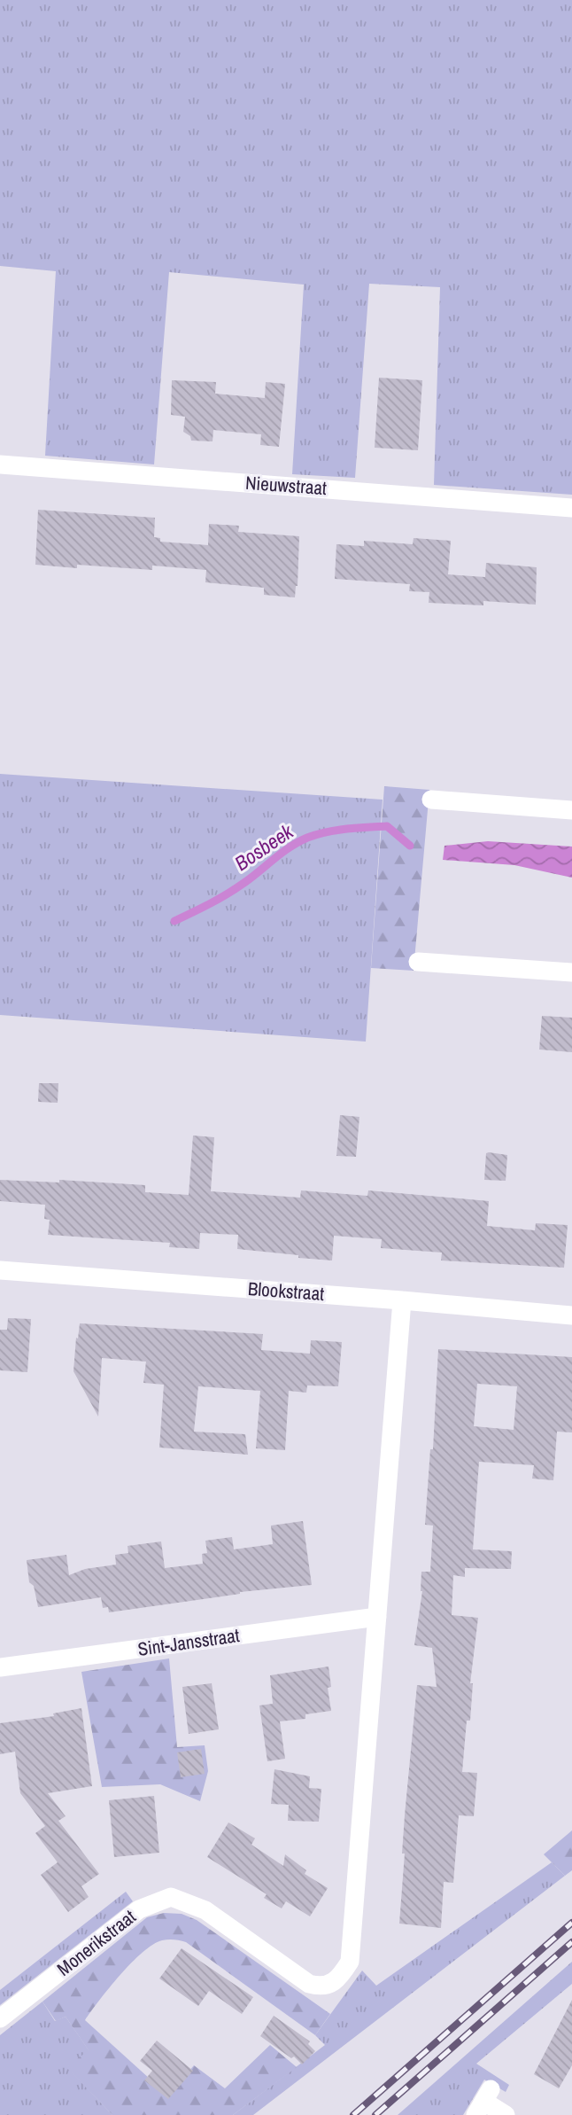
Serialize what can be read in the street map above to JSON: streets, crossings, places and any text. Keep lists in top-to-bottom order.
{
  "streets": {
    "street": [
      "Nieuwstraat",
      "Blookstraat",
      "Sint-Jansstraat",
      "Monerikstraat"
    ]
  },
  "crossings": [
    ["Sint-Jansstraat", "Monerikstraat"]
  ],
  "water": ["Bosbeek"]
}
